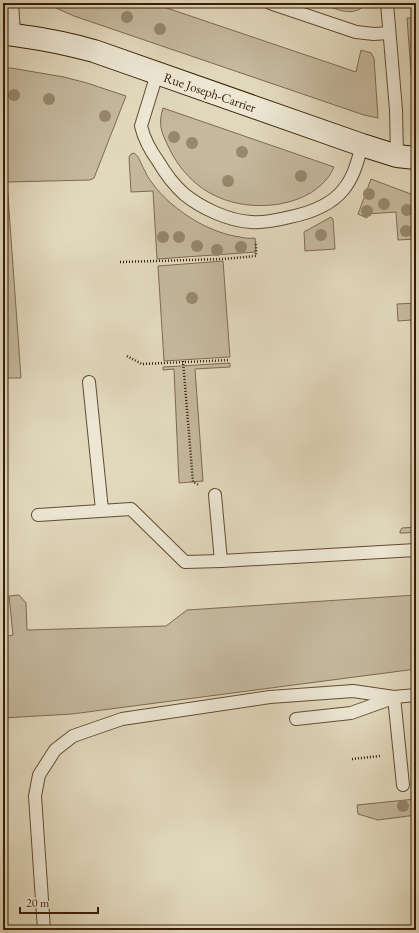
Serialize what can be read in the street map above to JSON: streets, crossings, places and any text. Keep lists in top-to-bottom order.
{
  "streets": {
    "street": ["Rue Joseph-Carrier"]
  },
  "scale_bar": "20 m"
}
